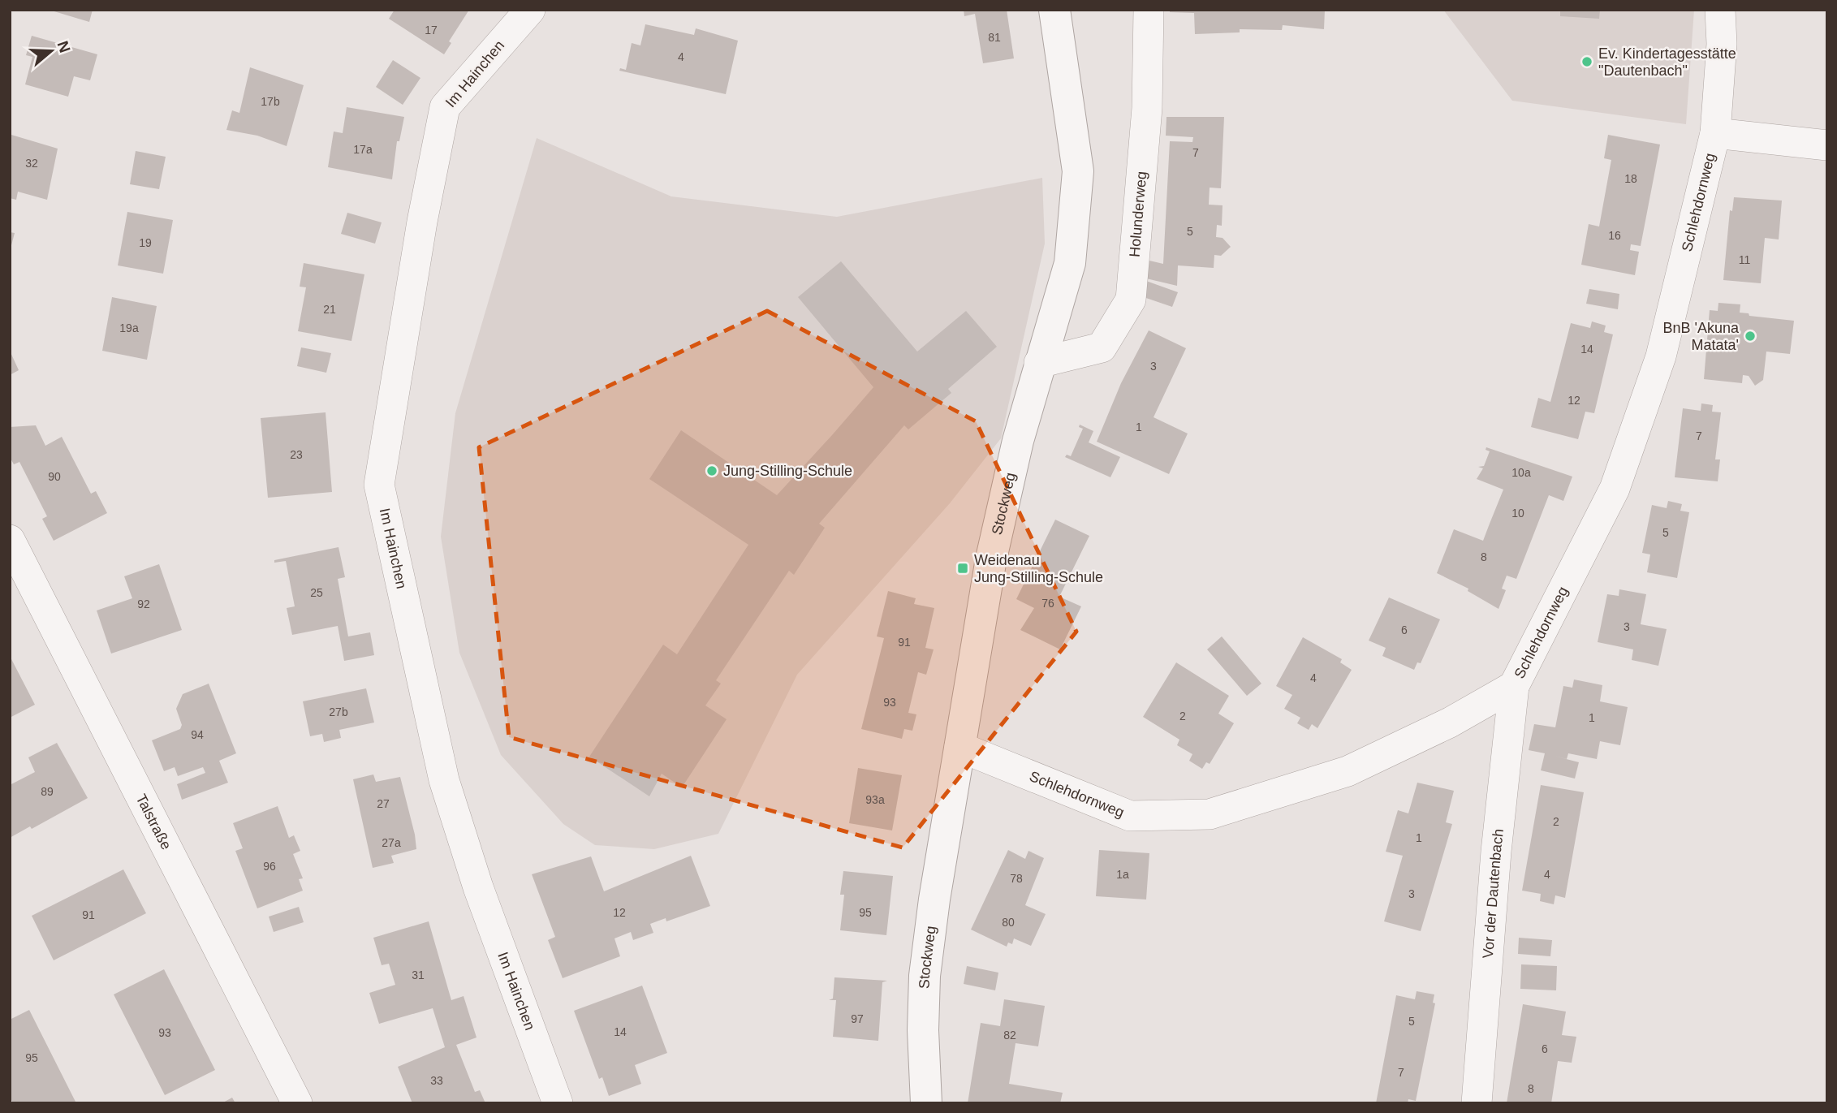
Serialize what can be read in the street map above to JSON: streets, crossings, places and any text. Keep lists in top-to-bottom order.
{
  "streets": {
    "street": [
      "Im Hainchen",
      "Schlehdornweg",
      "Holunderweg",
      "Stockweg",
      "Talstraße",
      "Vor der Dautenbach"
    ]
  },
  "crossings": [
    ["Schlehdornweg", "Stockweg"],
    ["Schlehdornweg", "Vor der Dautenbach"],
    ["Holunderweg", "Stockweg"]
  ],
  "places": {
    "other": ["Ev. Kindertagesstätte \"Dautenbach\"", "BnB 'Akuna Matata'", "Jung-Stilling-Schule"],
    "transit": ["Weidenau Jung-Stilling-Schule"]
  },
  "house_numbers": [
    "17",
    "81",
    "4",
    "17b",
    "17a",
    "7",
    "32",
    "18",
    "5",
    "16",
    "19",
    "11",
    "21",
    "19a",
    "14",
    "3",
    "12",
    "1",
    "7",
    "23",
    "10a",
    "90",
    "10",
    "5",
    "8",
    "25",
    "76",
    "92",
    "3",
    "6",
    "91",
    "4",
    "93",
    "27b",
    "2",
    "1",
    "94",
    "89",
    "93a",
    "27",
    "2",
    "1",
    "27a",
    "96",
    "1a",
    "4",
    "78",
    "3",
    "12",
    "95",
    "91",
    "80",
    "31",
    "97",
    "5",
    "14",
    "93",
    "82",
    "6",
    "95",
    "7",
    "33",
    "8"
  ],
  "north": "right"
}
